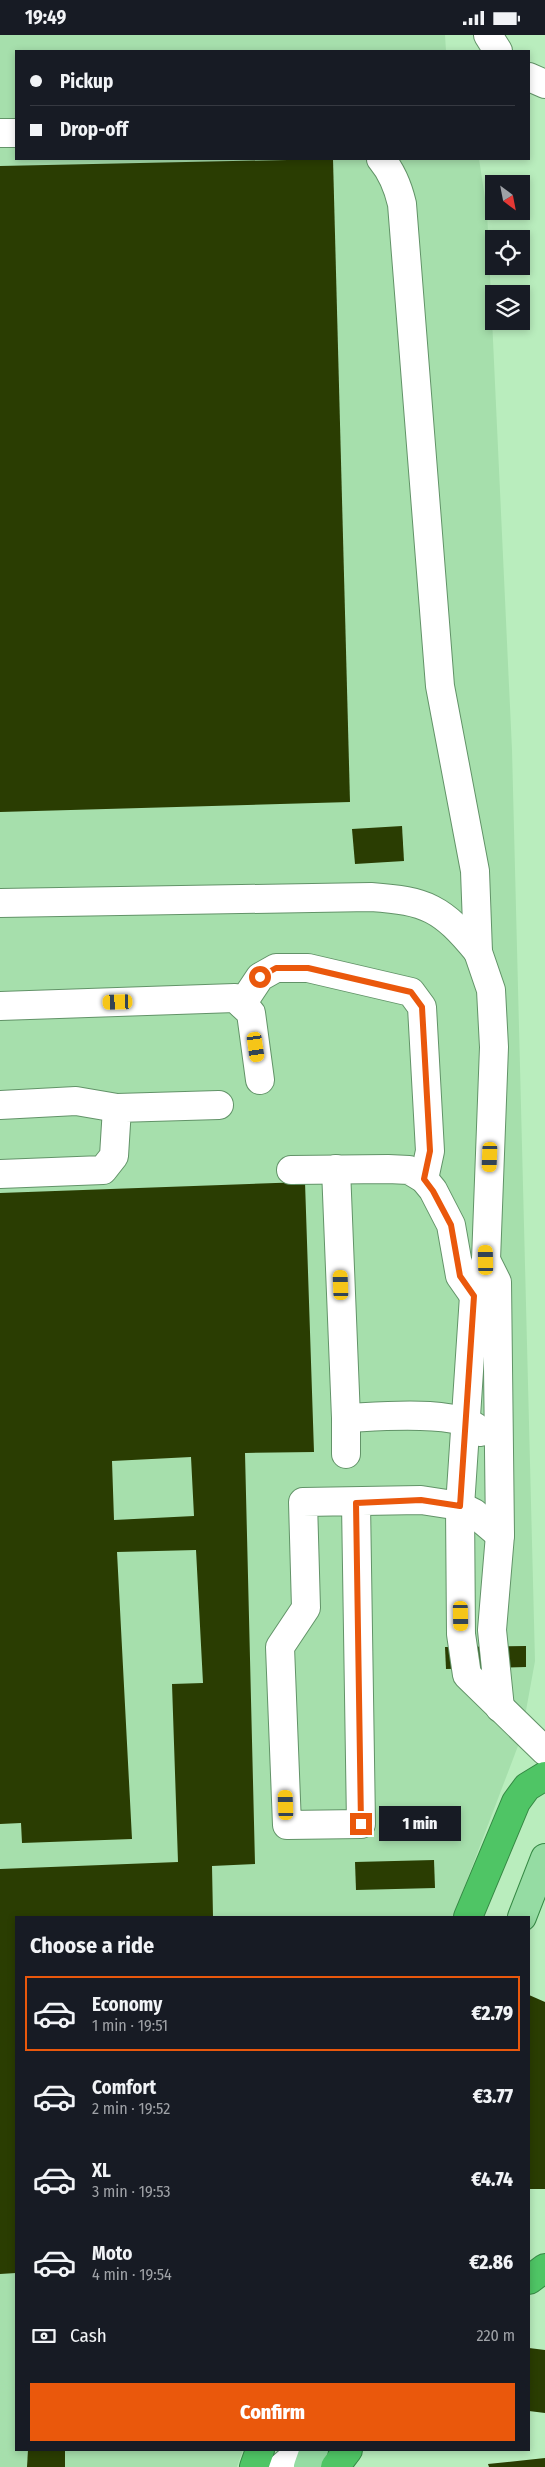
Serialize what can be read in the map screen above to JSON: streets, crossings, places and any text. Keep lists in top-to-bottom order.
{
  "north": "bottom right",
  "page": {
    "status": "19:49",
    "banner": ["Pickup", "Drop-off"],
    "bubble": "1 min",
    "heading": "Choose a ride",
    "list": [
      {
        "name": "Economy",
        "note": "1 min · 19:51",
        "value": "€2.79"
      },
      {
        "name": "Comfort",
        "note": "2 min · 19:52",
        "value": "€3.77"
      },
      {
        "name": "XL",
        "note": "3 min · 19:53",
        "value": "€4.74"
      },
      {
        "name": "Moto",
        "note": "4 min · 19:54",
        "value": "€2.86"
      }
    ],
    "pay": ["Cash", "220 m"],
    "buttons": "Confirm"
  }
}
